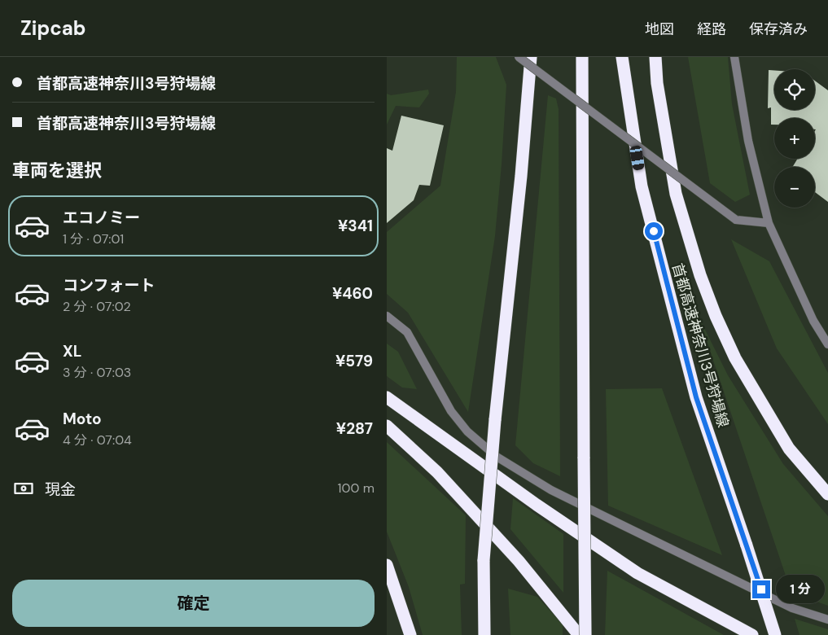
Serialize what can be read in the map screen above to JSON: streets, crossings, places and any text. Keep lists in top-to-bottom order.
{
  "streets": {
    "highway": ["首都高速神奈川3号狩場線"]
  },
  "page": {
    "header": "Zipcab",
    "nav": ["地図", "経路", "保存済み"],
    "banner": ["首都高速神奈川3号狩場線", "首都高速神奈川3号狩場線"],
    "map_buttons": ["+", "−"],
    "heading": "車両を選択",
    "list": [
      {
        "name": "エコノミー",
        "note": "1 分 · 07:01",
        "value": "¥341"
      },
      {
        "name": "コンフォート",
        "note": "2 分 · 07:02",
        "value": "¥460"
      },
      {
        "name": "XL",
        "note": "3 分 · 07:03",
        "value": "¥579"
      },
      {
        "name": "Moto",
        "note": "4 分 · 07:04",
        "value": "¥287"
      }
    ],
    "pay": ["現金", "100 m"],
    "buttons": "確定",
    "bubble": "1 分"
  }
}
